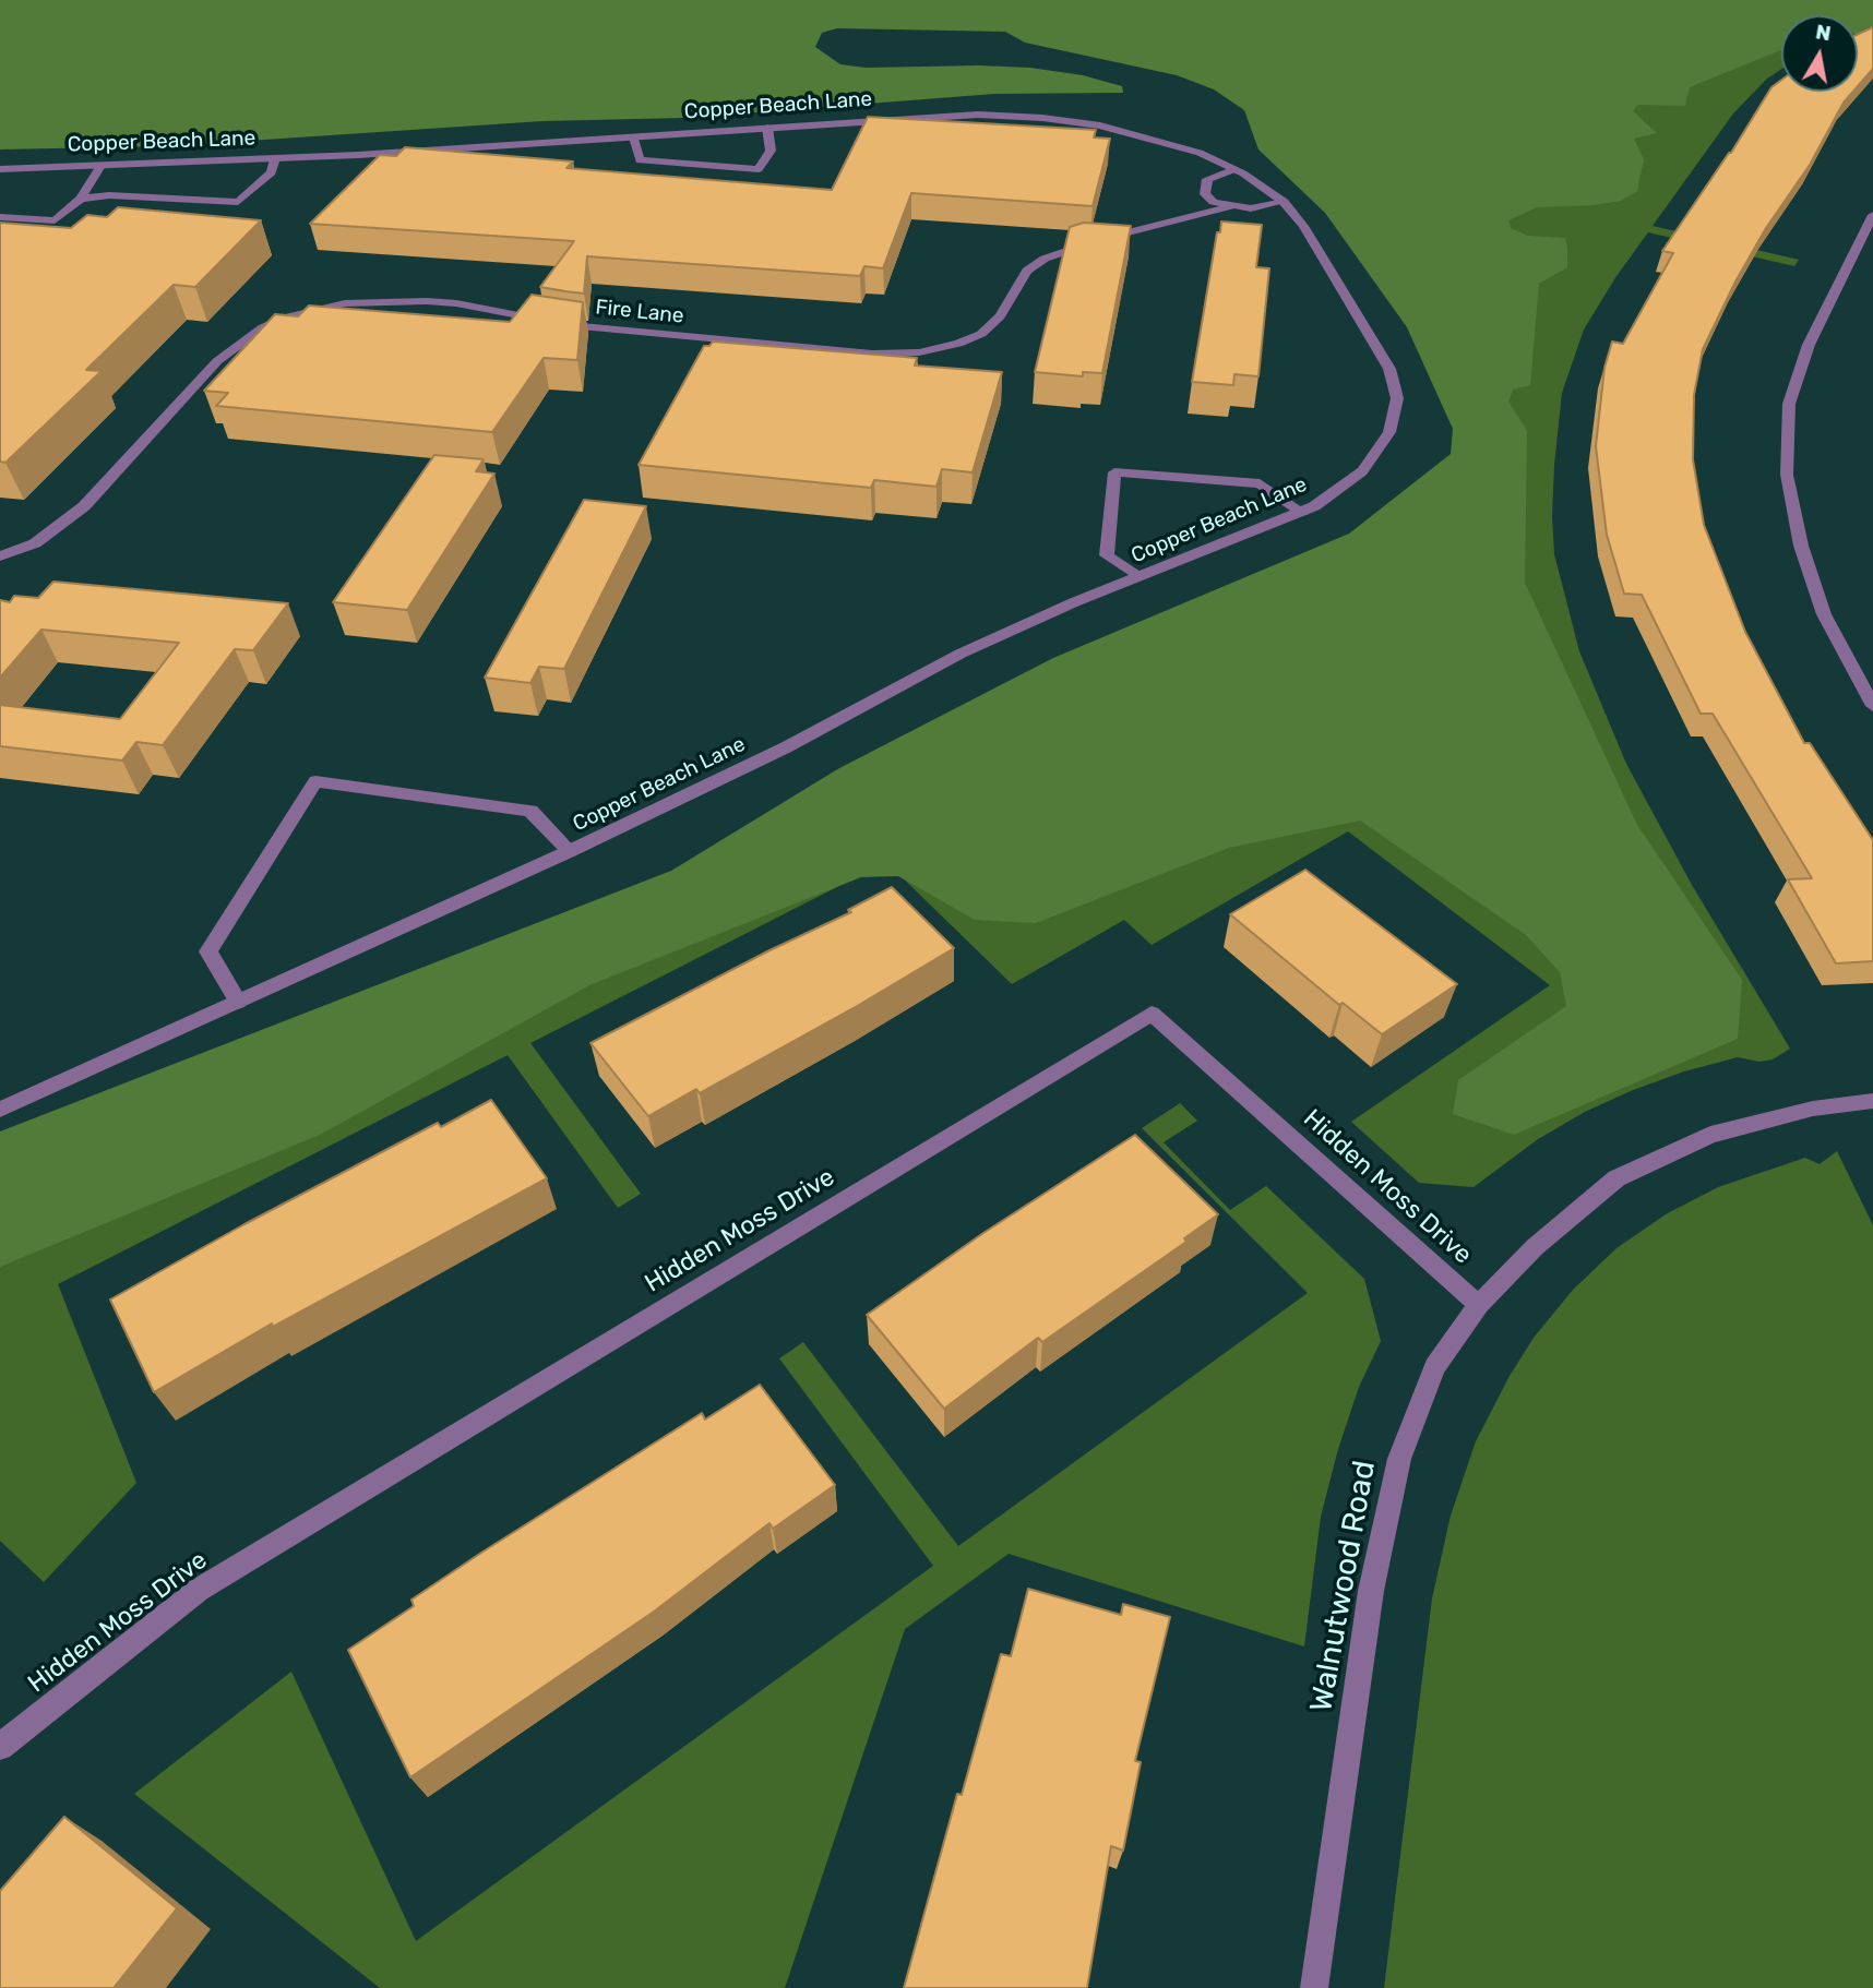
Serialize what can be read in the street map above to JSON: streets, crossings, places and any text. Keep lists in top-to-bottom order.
{
  "streets": {
    "street": [
      "Copper Beach Lane",
      "Fire Lane",
      "Hidden Moss Drive",
      "Walnutwood Road"
    ]
  },
  "crossings": [
    ["Copper Beach Lane", "Fire Lane"],
    ["Hidden Moss Drive", "Walnutwood Road"]
  ],
  "north": "top"
}
